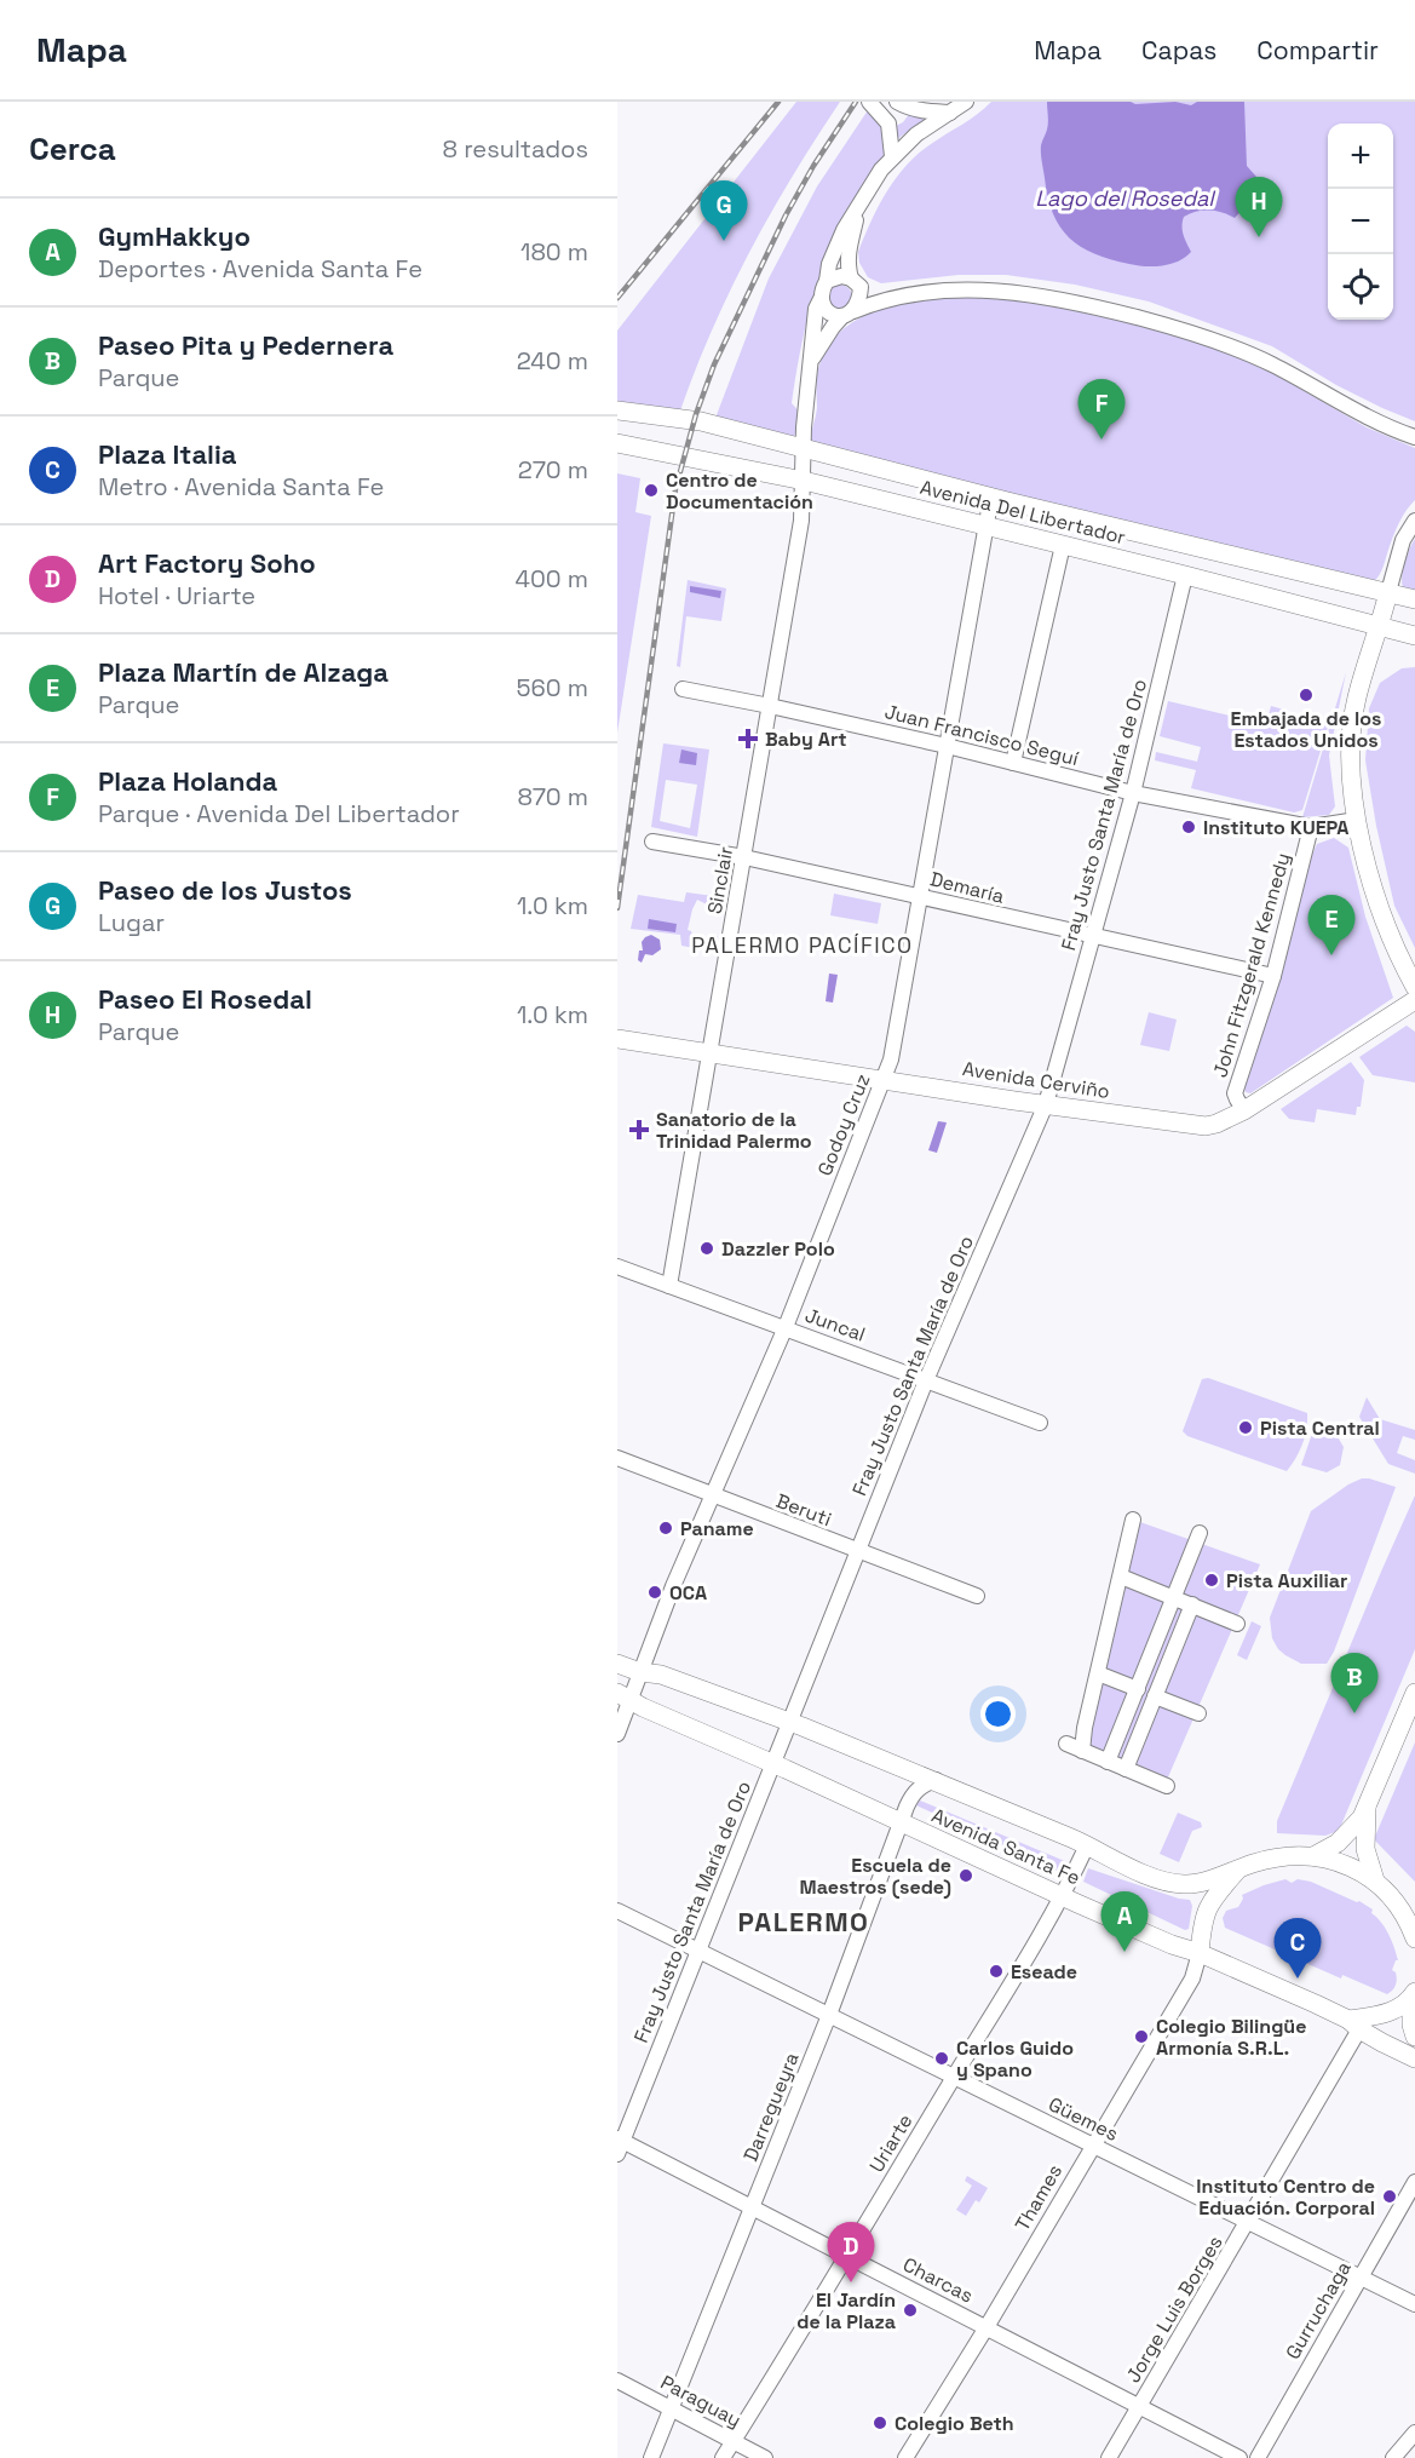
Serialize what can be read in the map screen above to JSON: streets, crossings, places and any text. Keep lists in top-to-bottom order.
{
  "streets": {
    "main road": ["Avenida Del Libertador", "Avenida Cerviño", "Avenida Santa Fe"],
    "street": [
      "Juan Francisco Seguí",
      "Fray Justo Santa María de Oro",
      "Sinclair",
      "Demaría",
      "John Fitzgerald Kennedy",
      "Godoy Cruz",
      "Juncal",
      "Beruti",
      "Darregueyra",
      "Güemes",
      "Uriarte",
      "Thames",
      "Charcas",
      "Jorge Luis Borges",
      "Gurruchaga",
      "Paraguay"
    ]
  },
  "crossings": [
    ["Avenida Del Libertador", "Fray Justo Santa María de Oro"],
    ["Avenida Del Libertador", "Sinclair"],
    ["Avenida Del Libertador", "Godoy Cruz"],
    ["Juan Francisco Seguí", "Fray Justo Santa María de Oro"],
    ["Juan Francisco Seguí", "Sinclair"],
    ["Juan Francisco Seguí", "John Fitzgerald Kennedy"],
    ["Juan Francisco Seguí", "Godoy Cruz"],
    ["Fray Justo Santa María de Oro", "Demaría"],
    ["Fray Justo Santa María de Oro", "Avenida Cerviño"],
    ["Fray Justo Santa María de Oro", "Juncal"],
    ["Fray Justo Santa María de Oro", "Beruti"],
    ["Fray Justo Santa María de Oro", "Avenida Santa Fe"],
    ["Fray Justo Santa María de Oro", "Güemes"],
    ["Fray Justo Santa María de Oro", "Charcas"],
    ["Sinclair", "Demaría"],
    ["Sinclair", "Avenida Cerviño"],
    ["Sinclair", "Juncal"],
    ["Demaría", "John Fitzgerald Kennedy"],
    ["Demaría", "Godoy Cruz"],
    ["John Fitzgerald Kennedy", "Avenida Cerviño"],
    ["Avenida Cerviño", "Godoy Cruz"],
    ["Godoy Cruz", "Juncal"],
    ["Godoy Cruz", "Beruti"],
    ["Godoy Cruz", "Avenida Santa Fe"],
    ["Avenida Santa Fe", "Darregueyra"],
    ["Avenida Santa Fe", "Uriarte"],
    ["Avenida Santa Fe", "Thames"],
    ["Avenida Santa Fe", "Jorge Luis Borges"],
    ["Darregueyra", "Güemes"],
    ["Darregueyra", "Charcas"],
    ["Darregueyra", "Paraguay"],
    ["Güemes", "Uriarte"],
    ["Güemes", "Thames"],
    ["Güemes", "Jorge Luis Borges"],
    ["Güemes", "Gurruchaga"],
    ["Uriarte", "Charcas"],
    ["Uriarte", "Paraguay"],
    ["Thames", "Charcas"],
    ["Charcas", "Jorge Luis Borges"]
  ],
  "districts": ["PALERMO PACÍFICO", "PALERMO"],
  "water": ["Lago del Rosedal"],
  "places": {
    "other": [
      "Centro de Documentación",
      "Embajada de los Estados Unidos",
      "Instituto KUEPA",
      "Dazzler Polo",
      "Pista Central",
      "Paname",
      "Pista Auxiliar",
      "OCA",
      "Escuela de Maestros (sede)",
      "Eseade",
      "Colegio Bilingüe Armonía S.R.L.",
      "Carlos Guido y Spano",
      "Instituto Centro de Eduación. Corporal",
      "El Jardín de la Plaza",
      "Colegio Beth"
    ],
    "health": ["Baby Art", "Sanatorio de la Trinidad Palermo"]
  },
  "page": {
    "header": "Mapa",
    "nav": ["Mapa", "Capas", "Compartir"],
    "heading": ["Cerca", "8 resultados"],
    "map_buttons": ["+", "−"],
    "pins": [
      "H",
      "G",
      "F",
      "E",
      "B",
      "A",
      "C",
      "D"
    ],
    "list": [
      {
        "mark": "A",
        "name": "GymHakkyo",
        "note": "Deportes · Avenida Santa Fe",
        "value": "180 m"
      },
      {
        "mark": "B",
        "name": "Paseo Pita y Pedernera",
        "note": "Parque",
        "value": "240 m"
      },
      {
        "mark": "C",
        "name": "Plaza Italia",
        "note": "Metro · Avenida Santa Fe",
        "value": "270 m"
      },
      {
        "mark": "D",
        "name": "Art Factory Soho",
        "note": "Hotel · Uriarte",
        "value": "400 m"
      },
      {
        "mark": "E",
        "name": "Plaza Martín de Alzaga",
        "note": "Parque",
        "value": "560 m"
      },
      {
        "mark": "F",
        "name": "Plaza Holanda",
        "note": "Parque · Avenida Del Libertador",
        "value": "870 m"
      },
      {
        "mark": "G",
        "name": "Paseo de los Justos",
        "note": "Lugar",
        "value": "1.0 km"
      },
      {
        "mark": "H",
        "name": "Paseo El Rosedal",
        "note": "Parque",
        "value": "1.0 km"
      }
    ]
  }
}
